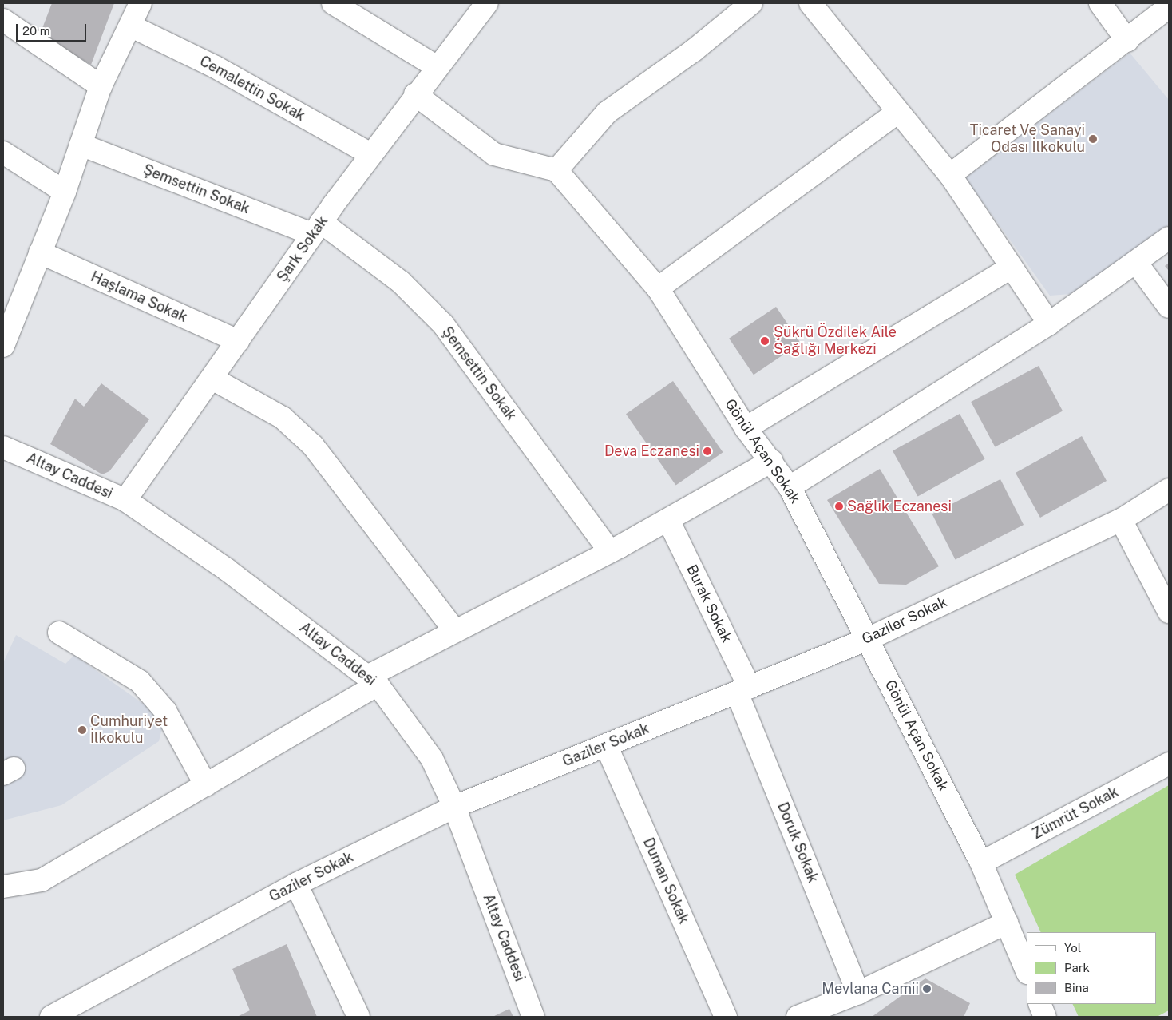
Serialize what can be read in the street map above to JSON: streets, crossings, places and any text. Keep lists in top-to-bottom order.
{
  "streets": {
    "street": [
      "Cemalettin Sokak",
      "Şemsettin Sokak",
      "Şark Sokak",
      "Haşlama Sokak",
      "Gönül Açan Sokak",
      "Altay Caddesi",
      "Burak Sokak",
      "Gaziler Sokak",
      "Zümrüt Sokak",
      "Doruk Sokak",
      "Duman Sokak"
    ]
  },
  "crossings": [
    ["Cemalettin Sokak", "Şark Sokak"],
    ["Şemsettin Sokak", "Şark Sokak"],
    ["Şark Sokak", "Haşlama Sokak"],
    ["Şark Sokak", "Altay Caddesi"],
    ["Gönül Açan Sokak", "Gaziler Sokak"],
    ["Gönül Açan Sokak", "Zümrüt Sokak"],
    ["Altay Caddesi", "Gaziler Sokak"],
    ["Burak Sokak", "Gaziler Sokak"],
    ["Burak Sokak", "Doruk Sokak"],
    ["Gaziler Sokak", "Doruk Sokak"],
    ["Gaziler Sokak", "Duman Sokak"]
  ],
  "places": [
    "Ticaret Ve Sanayi Odası İlkokulu",
    "Şükrü Özdilek Aile Sağlığı Merkezi",
    "Deva Eczanesi",
    "Sağlık Eczanesi",
    "Cumhuriyet İlkokulu",
    "Mevlana Camii"
  ],
  "legend": ["Yol", "Park", "Bina"],
  "scale_bar": "20 m"
}
